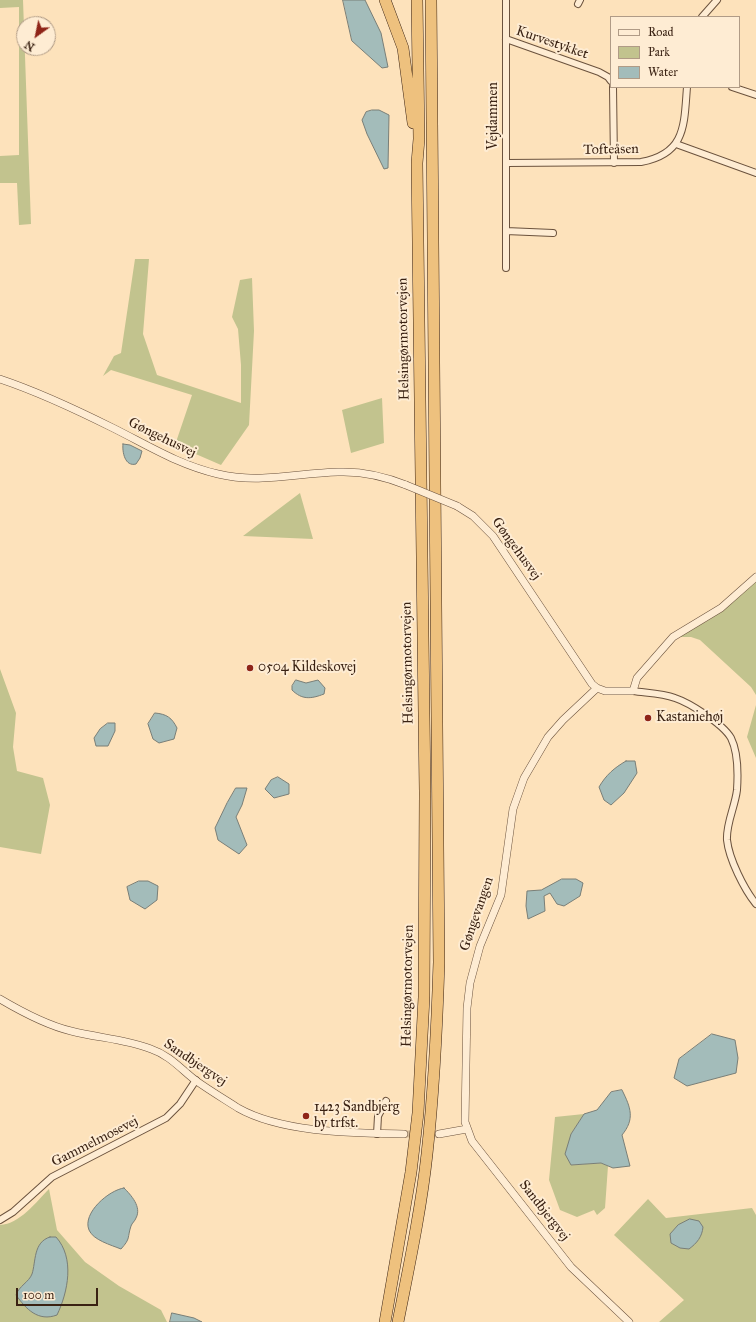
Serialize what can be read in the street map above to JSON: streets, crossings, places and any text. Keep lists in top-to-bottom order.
{
  "streets": {
    "highway": ["Helsingørmotorvejen"],
    "street": [
      "Kurvestykket",
      "Vejdammen",
      "Tofteåsen",
      "Gøngehusvej",
      "Gøngevangen",
      "Sandbjergvej",
      "Gammelmosevej"
    ]
  },
  "crossings": [
    ["Kurvestykket", "Vejdammen"],
    ["Vejdammen", "Tofteåsen"],
    ["Gøngehusvej", "Gøngevangen"],
    ["Gøngevangen", "Sandbjergvej"],
    ["Sandbjergvej", "Gammelmosevej"]
  ],
  "places": ["0504 Kildeskovej", "Kastaniehøj", "1423 Sandbjerg by trfst."],
  "legend": ["Road", "Park", "Water"],
  "scale_bar": "100 m",
  "north": "bottom left"
}
